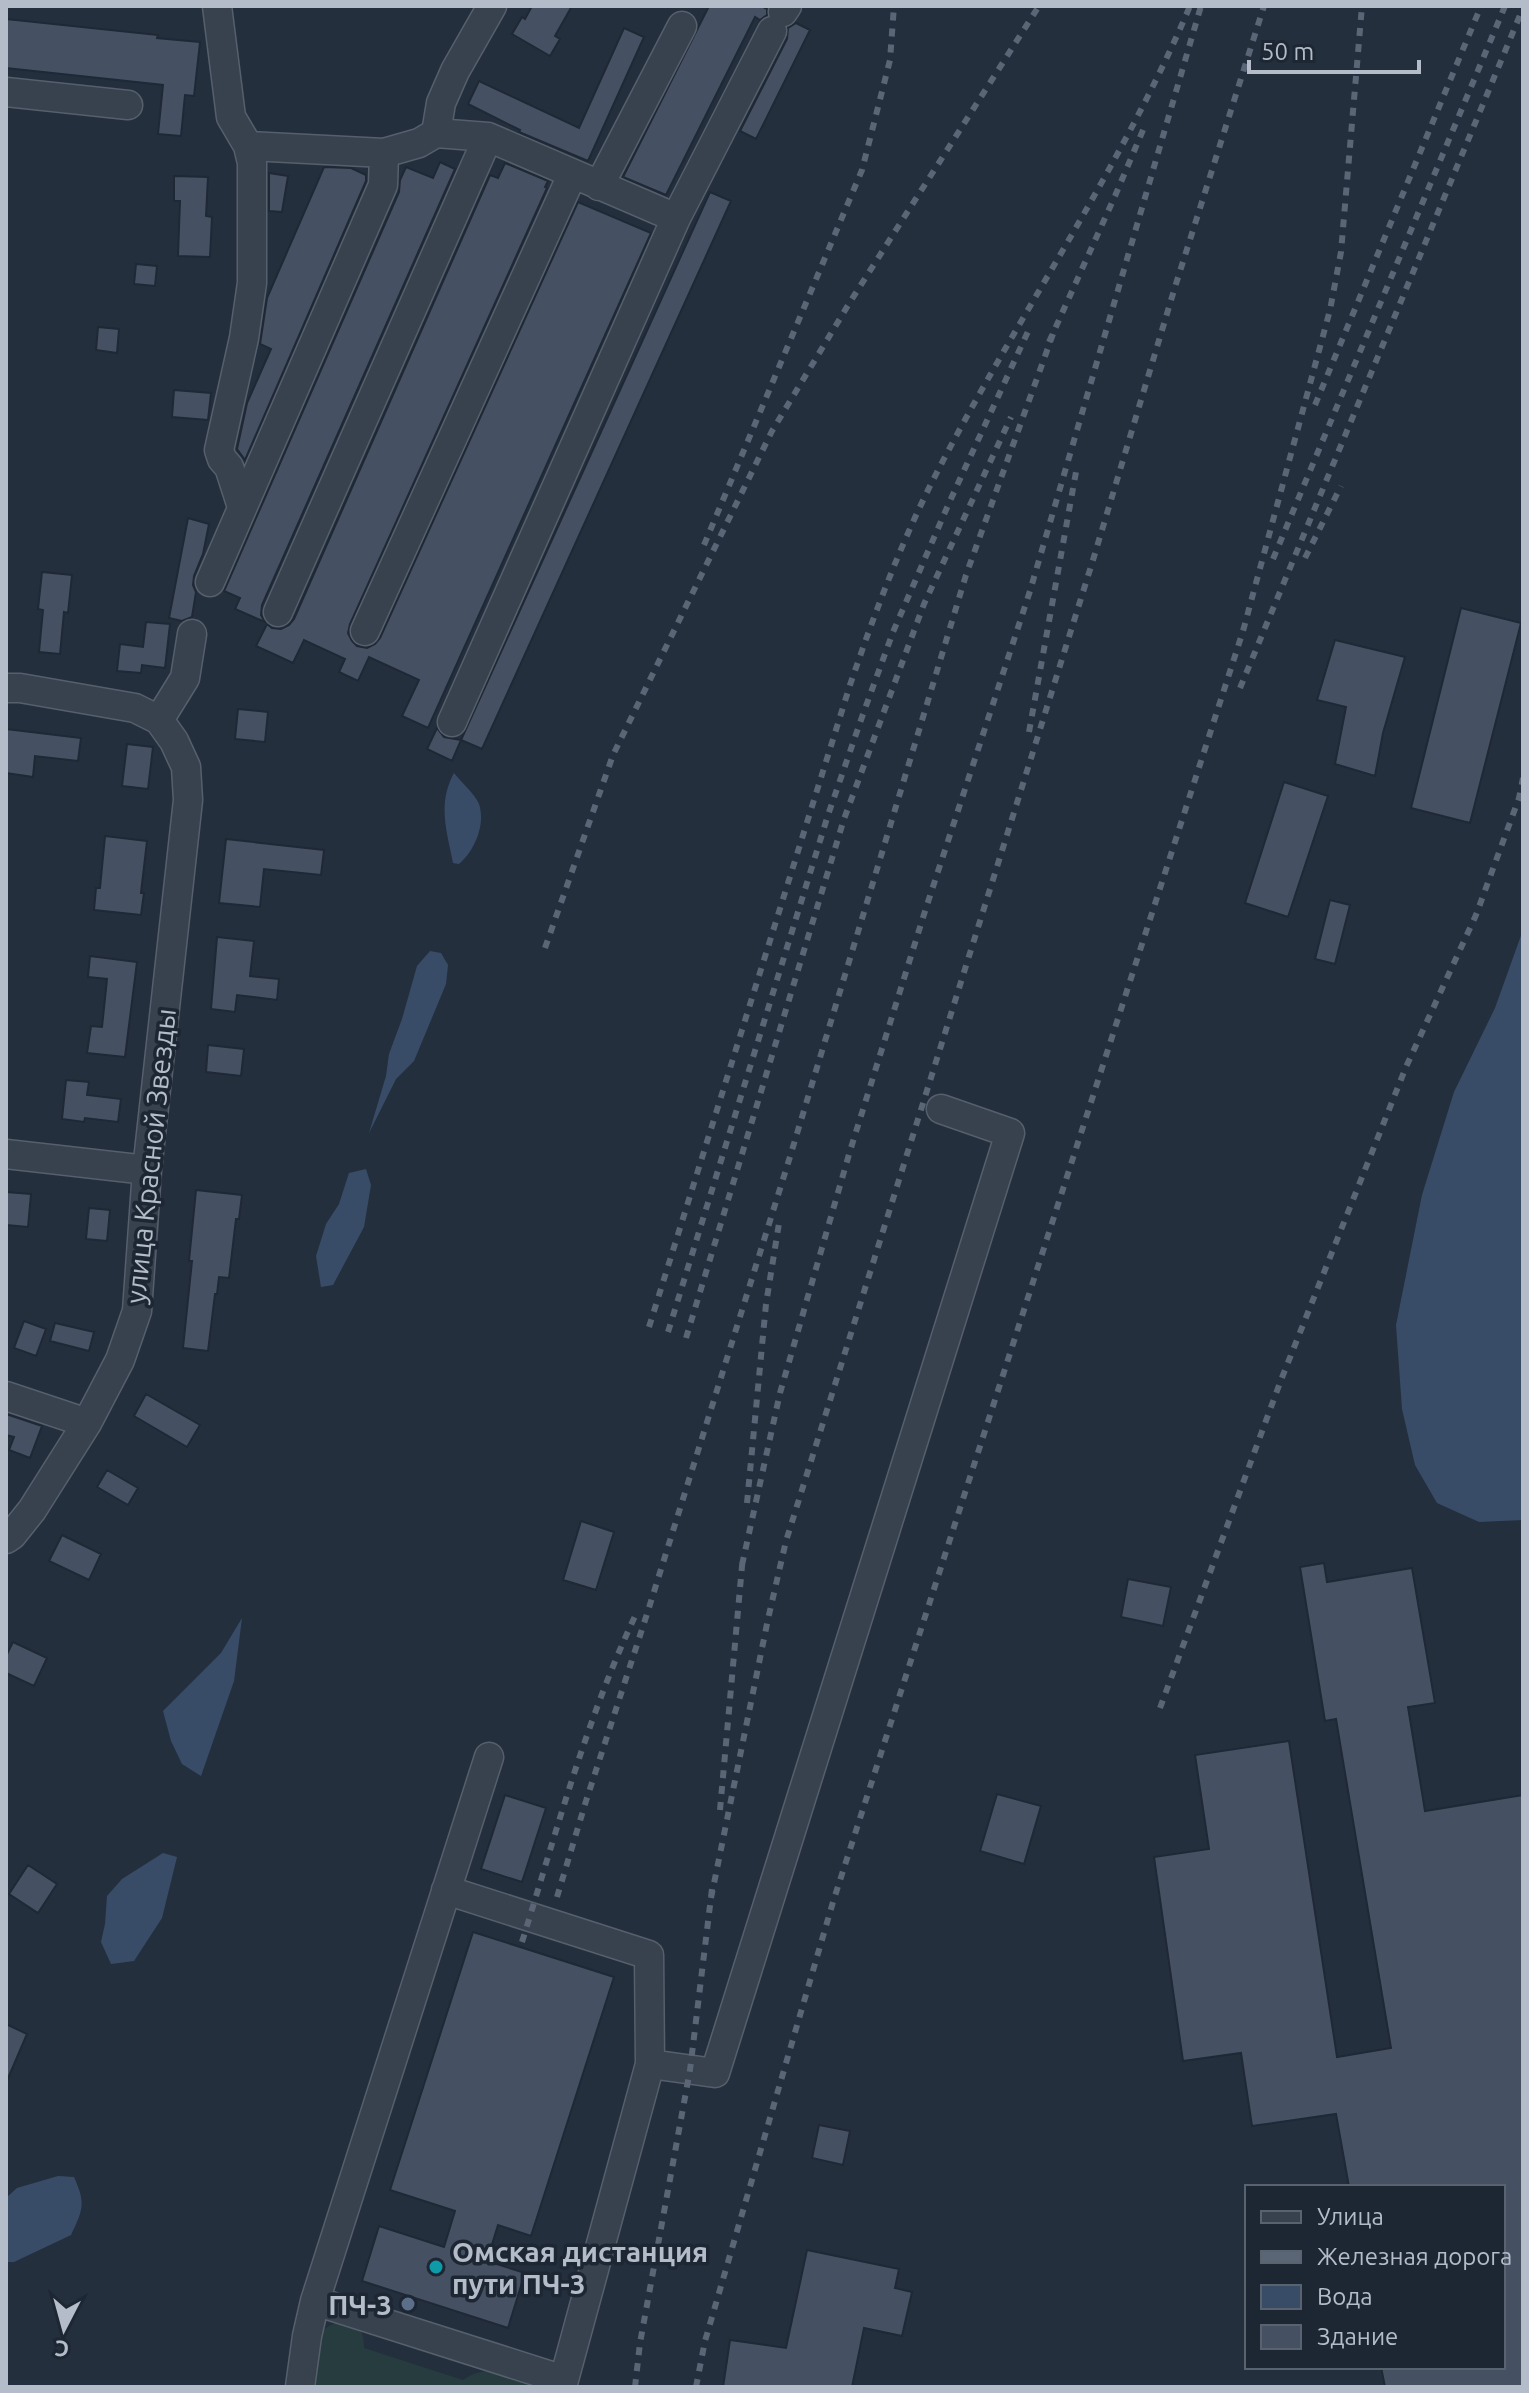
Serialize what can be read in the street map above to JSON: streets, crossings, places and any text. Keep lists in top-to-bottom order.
{
  "streets": {
    "street": ["улица Красной Звезды"]
  },
  "places": ["Омская дистанция пути ПЧ-3", "ПЧ-3"],
  "legend": [
    "Улица",
    "Железная дорога",
    "Вода",
    "Здание"
  ],
  "scale_bar": "50 m",
  "north": "bottom"
}
